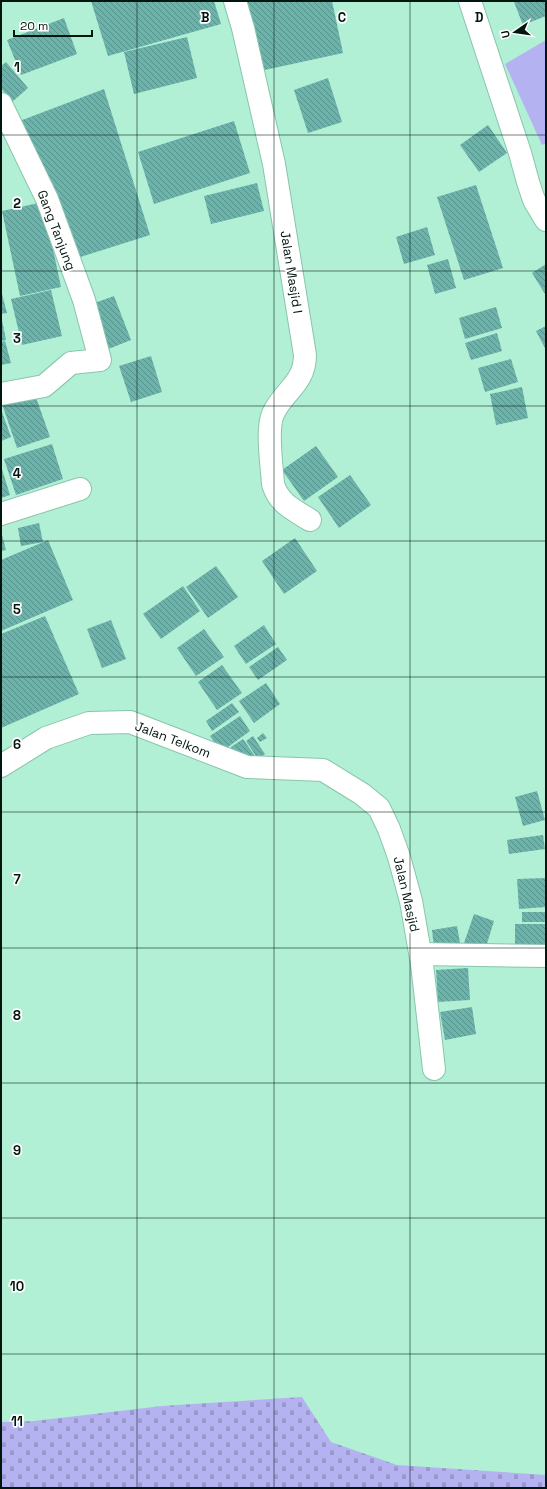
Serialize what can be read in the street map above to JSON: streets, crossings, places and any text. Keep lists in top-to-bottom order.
{
  "streets": {
    "street": [
      "Gang Tanjung",
      "Jalan Masjid I",
      "Jalan Telkom",
      "Jalan Masjid"
    ]
  },
  "crossings": [
    ["Jalan Telkom", "Jalan Masjid"]
  ],
  "scale_bar": "20 m",
  "north": "left",
  "grid": {
    "columns": ["B", "C", "D"],
    "rows": [
      "1",
      "2",
      "3",
      "4",
      "5",
      "6",
      "7",
      "8",
      "9",
      "10",
      "11"
    ]
  }
}
